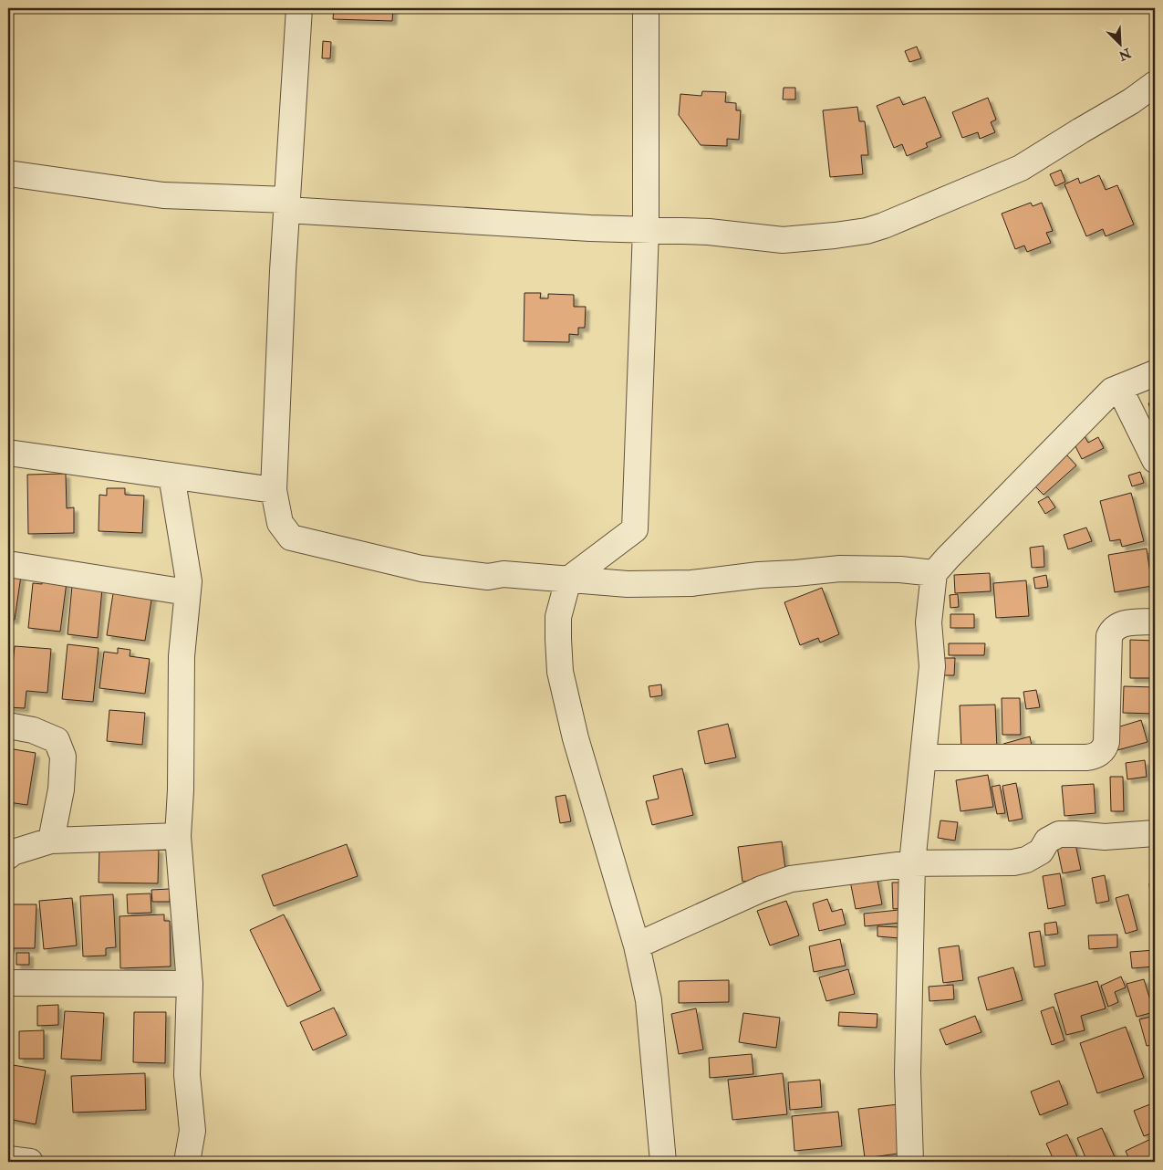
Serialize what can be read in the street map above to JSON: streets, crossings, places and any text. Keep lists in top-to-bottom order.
{
  "north": "bottom right"
}
